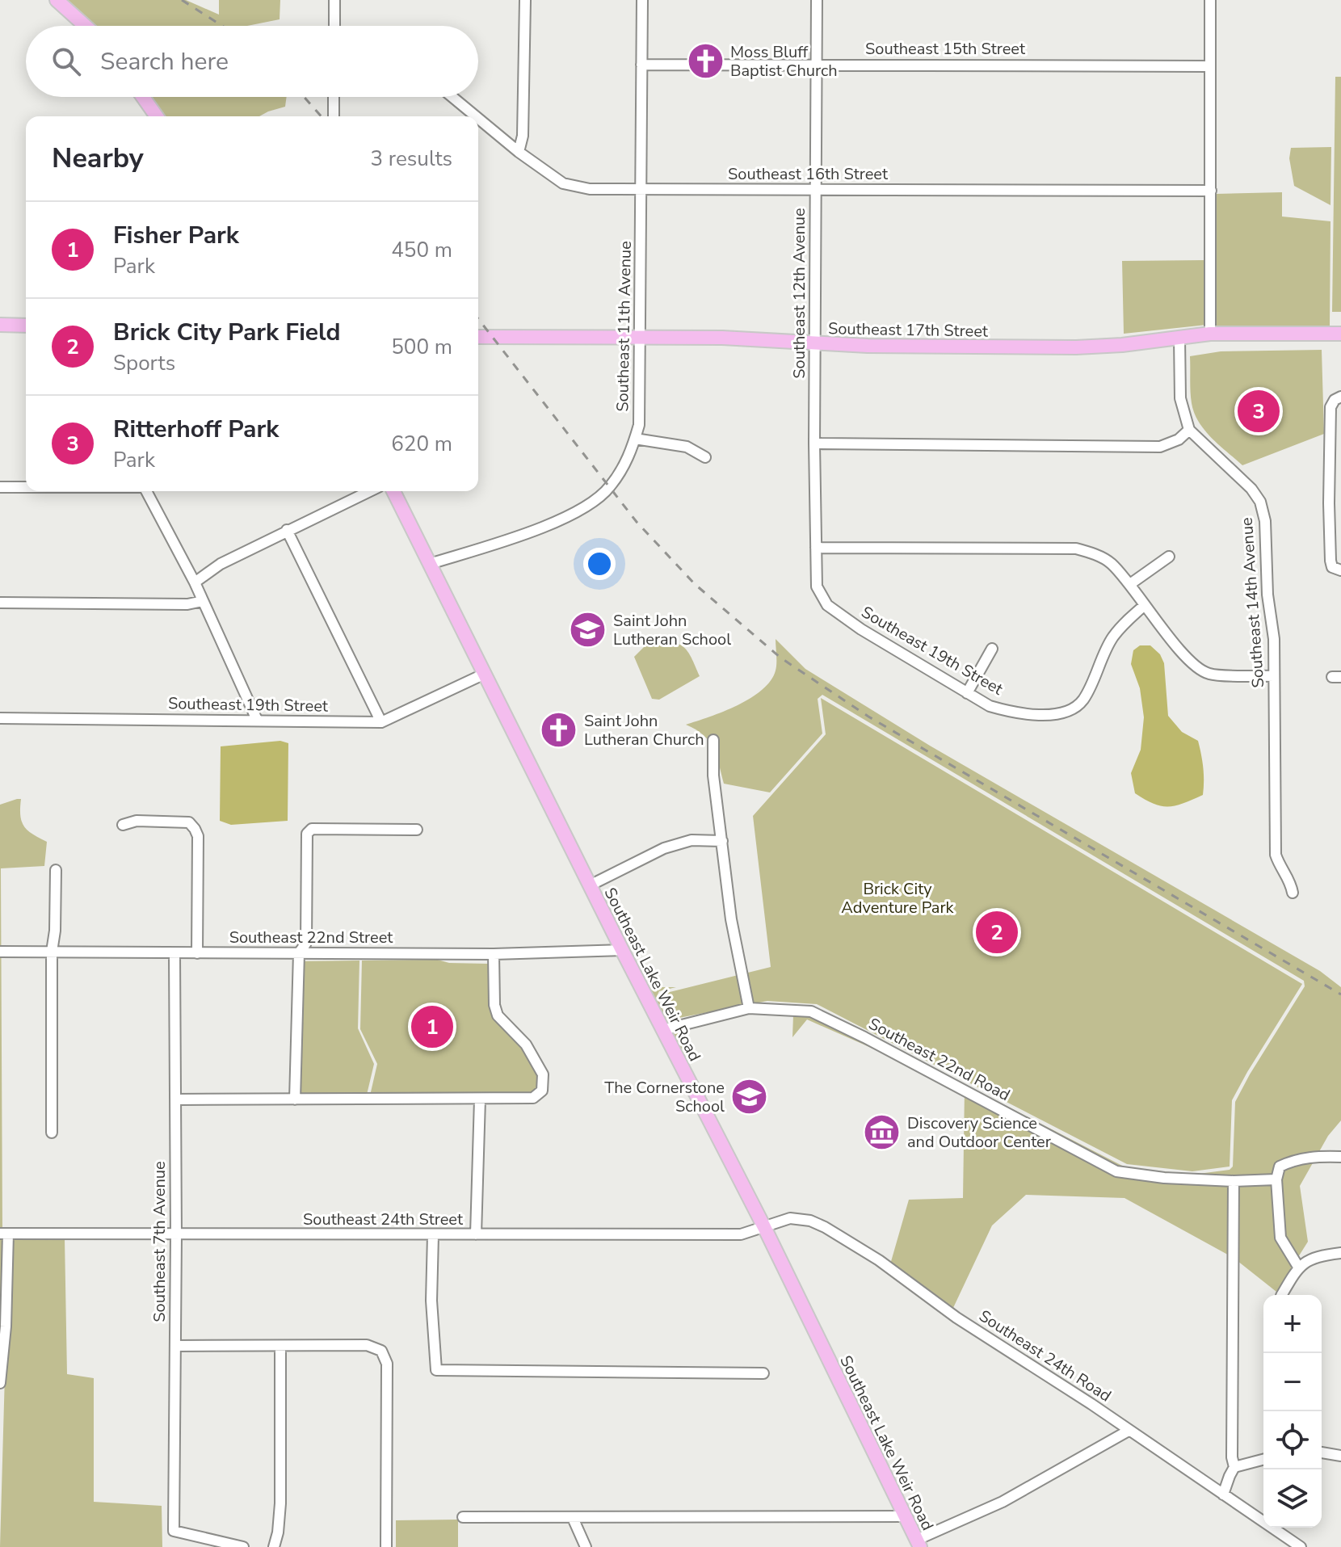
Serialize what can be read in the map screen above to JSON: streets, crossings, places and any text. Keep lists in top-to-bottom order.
{
  "streets": {
    "main road": ["Southeast 17th Street", "Southeast Lake Weir Road"],
    "street": [
      "Southeast 15th Street",
      "Southeast 16th Street",
      "Southeast 12th Avenue",
      "Southeast 11th Avenue",
      "Southeast 14th Avenue",
      "Southeast 19th Street",
      "Southeast 22nd Street",
      "Southeast 22nd Road",
      "Southeast 24th Street",
      "Southeast 7th Avenue",
      "Southeast 24th Road"
    ]
  },
  "crossings": [
    ["Southeast 15th Street", "Southeast 12th Avenue"],
    ["Southeast 15th Street", "Southeast 11th Avenue"],
    ["Southeast 16th Street", "Southeast 12th Avenue"],
    ["Southeast 16th Street", "Southeast 11th Avenue"],
    ["Southeast 12th Avenue", "Southeast 17th Street"],
    ["Southeast 12th Avenue", "Southeast 19th Street"],
    ["Southeast 11th Avenue", "Southeast 17th Street"],
    ["Southeast 11th Avenue", "Southeast Lake Weir Road"],
    ["Southeast 19th Street", "Southeast Lake Weir Road"],
    ["Southeast 22nd Street", "Southeast Lake Weir Road"],
    ["Southeast 22nd Street", "Southeast 7th Avenue"],
    ["Southeast Lake Weir Road", "Southeast 22nd Road"],
    ["Southeast Lake Weir Road", "Southeast 24th Street"],
    ["Southeast Lake Weir Road", "Southeast 24th Road"],
    ["Southeast 24th Street", "Southeast 7th Avenue"],
    ["Southeast 24th Street", "Southeast 24th Road"]
  ],
  "parks": ["Brick City Adventure Park"],
  "places": {
    "church": ["Moss Bluff Baptist Church", "Saint John Lutheran Church"],
    "school or university": ["Saint John Lutheran School", "The Cornerstone School"],
    "museum": ["Discovery Science and Outdoor Center"]
  },
  "page": {
    "search": "Search here",
    "heading": ["Nearby", "3 results"],
    "list": [
      {
        "mark": "1",
        "name": "Fisher Park",
        "note": "Park",
        "value": "450 m"
      },
      {
        "mark": "2",
        "name": "Brick City Park Field",
        "note": "Sports",
        "value": "500 m"
      },
      {
        "mark": "3",
        "name": "Ritterhoff Park",
        "note": "Park",
        "value": "620 m"
      }
    ],
    "pins": ["3", "2", "1"],
    "map_buttons": ["+", "−"]
  }
}
